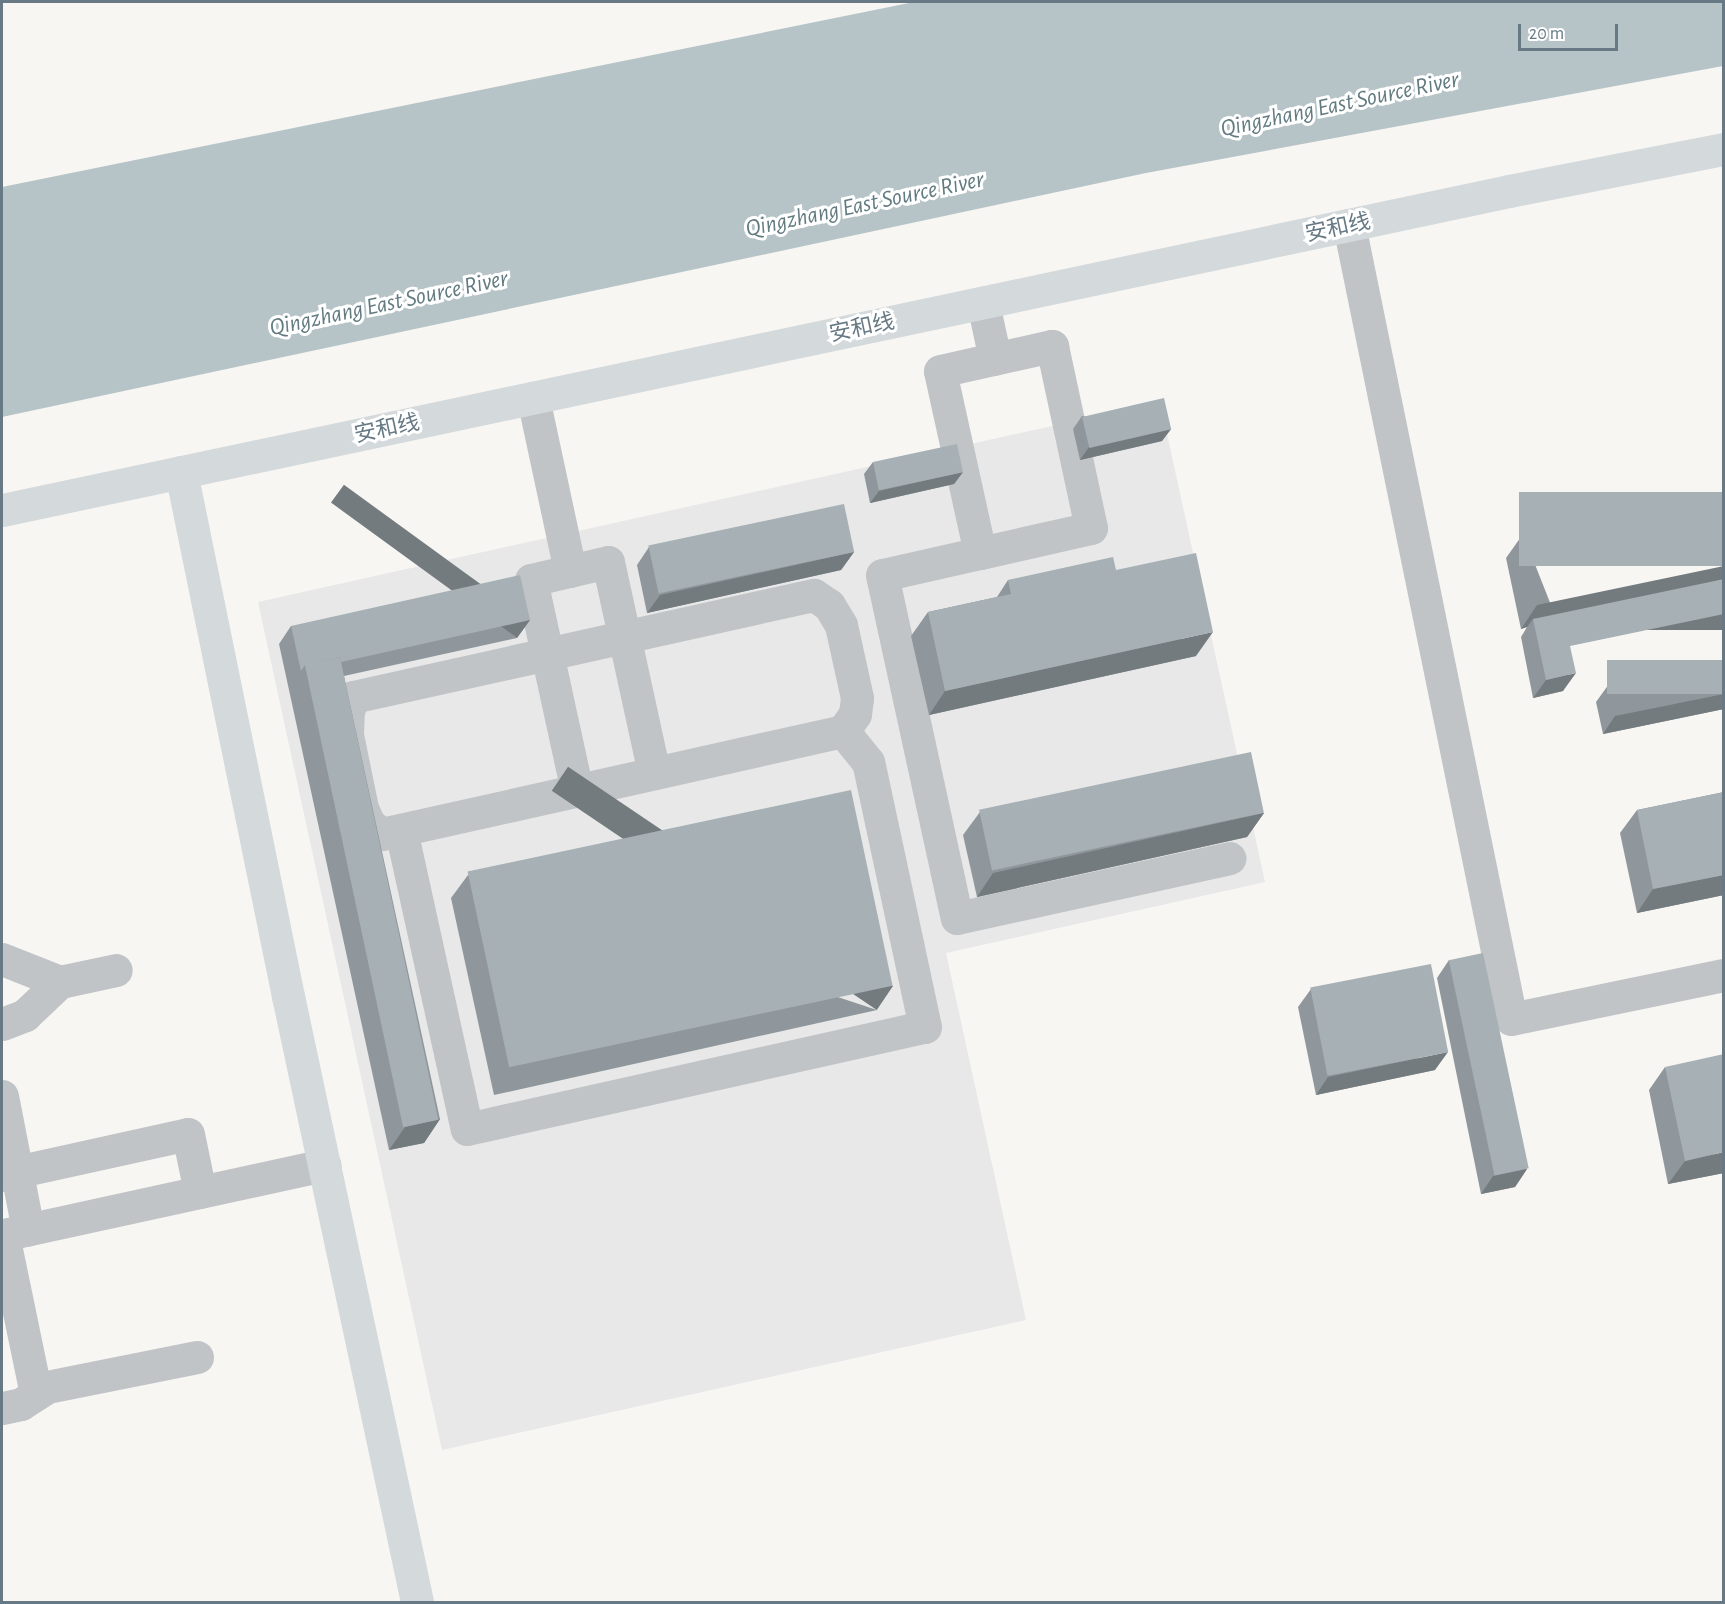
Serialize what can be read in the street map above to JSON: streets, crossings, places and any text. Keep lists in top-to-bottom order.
{
  "streets": {
    "main road": ["安和线"]
  },
  "water": ["Qingzhang East Source River"],
  "scale_bar": "20 m"
}
